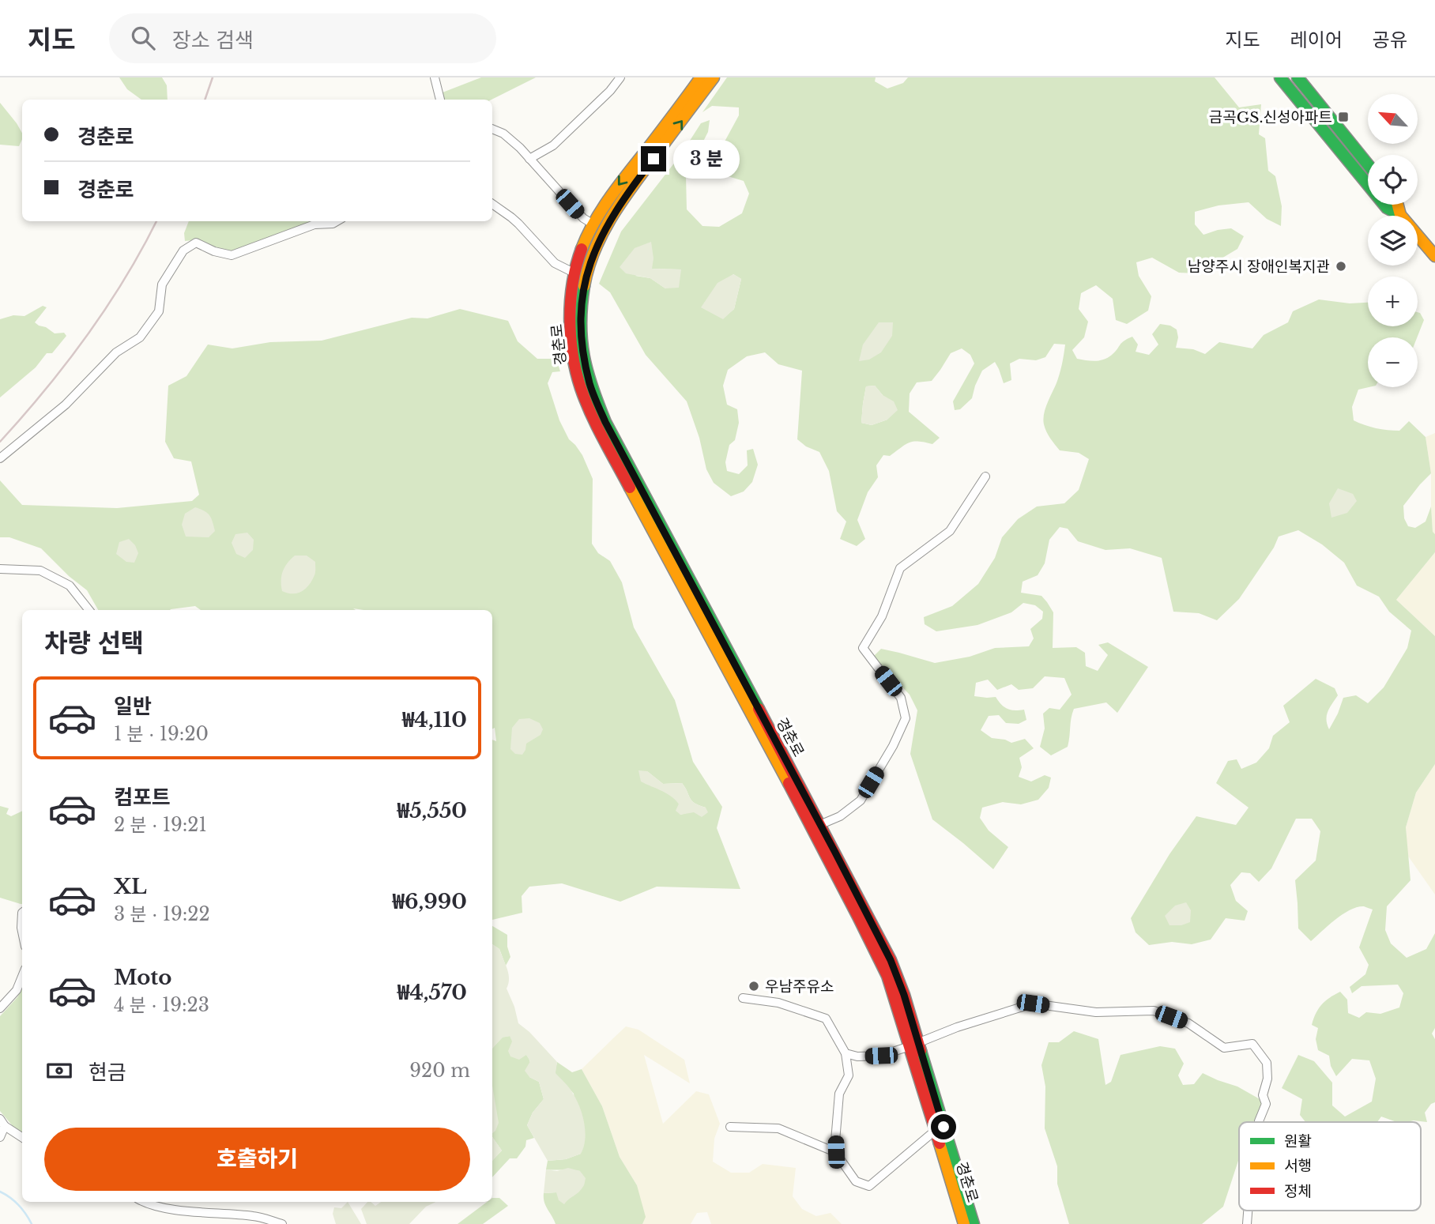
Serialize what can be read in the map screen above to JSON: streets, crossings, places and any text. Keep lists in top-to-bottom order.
{
  "streets": {
    "street": ["경춘로"]
  },
  "places": {
    "transit": ["금곡GS.신성아파트"],
    "other": ["남양주시 장애인복지관", "우남주유소"]
  },
  "legend": ["원활", "서행", "정체"],
  "north": "top left",
  "page": {
    "header": "지도",
    "search": "장소 검색",
    "nav": ["지도", "레이어", "공유"],
    "map_buttons": ["+", "−"],
    "banner": ["경춘로", "경춘로"],
    "bubble": "3 분",
    "heading": "차량 선택",
    "list": [
      {
        "name": "일반",
        "note": "1 분 · 19:20",
        "value": "₩4,110"
      },
      {
        "name": "컴포트",
        "note": "2 분 · 19:21",
        "value": "₩5,550"
      },
      {
        "name": "XL",
        "note": "3 분 · 19:22",
        "value": "₩6,990"
      },
      {
        "name": "Moto",
        "note": "4 분 · 19:23",
        "value": "₩4,570"
      }
    ],
    "pay": ["현금", "920 m"],
    "buttons": "호출하기"
  }
}
